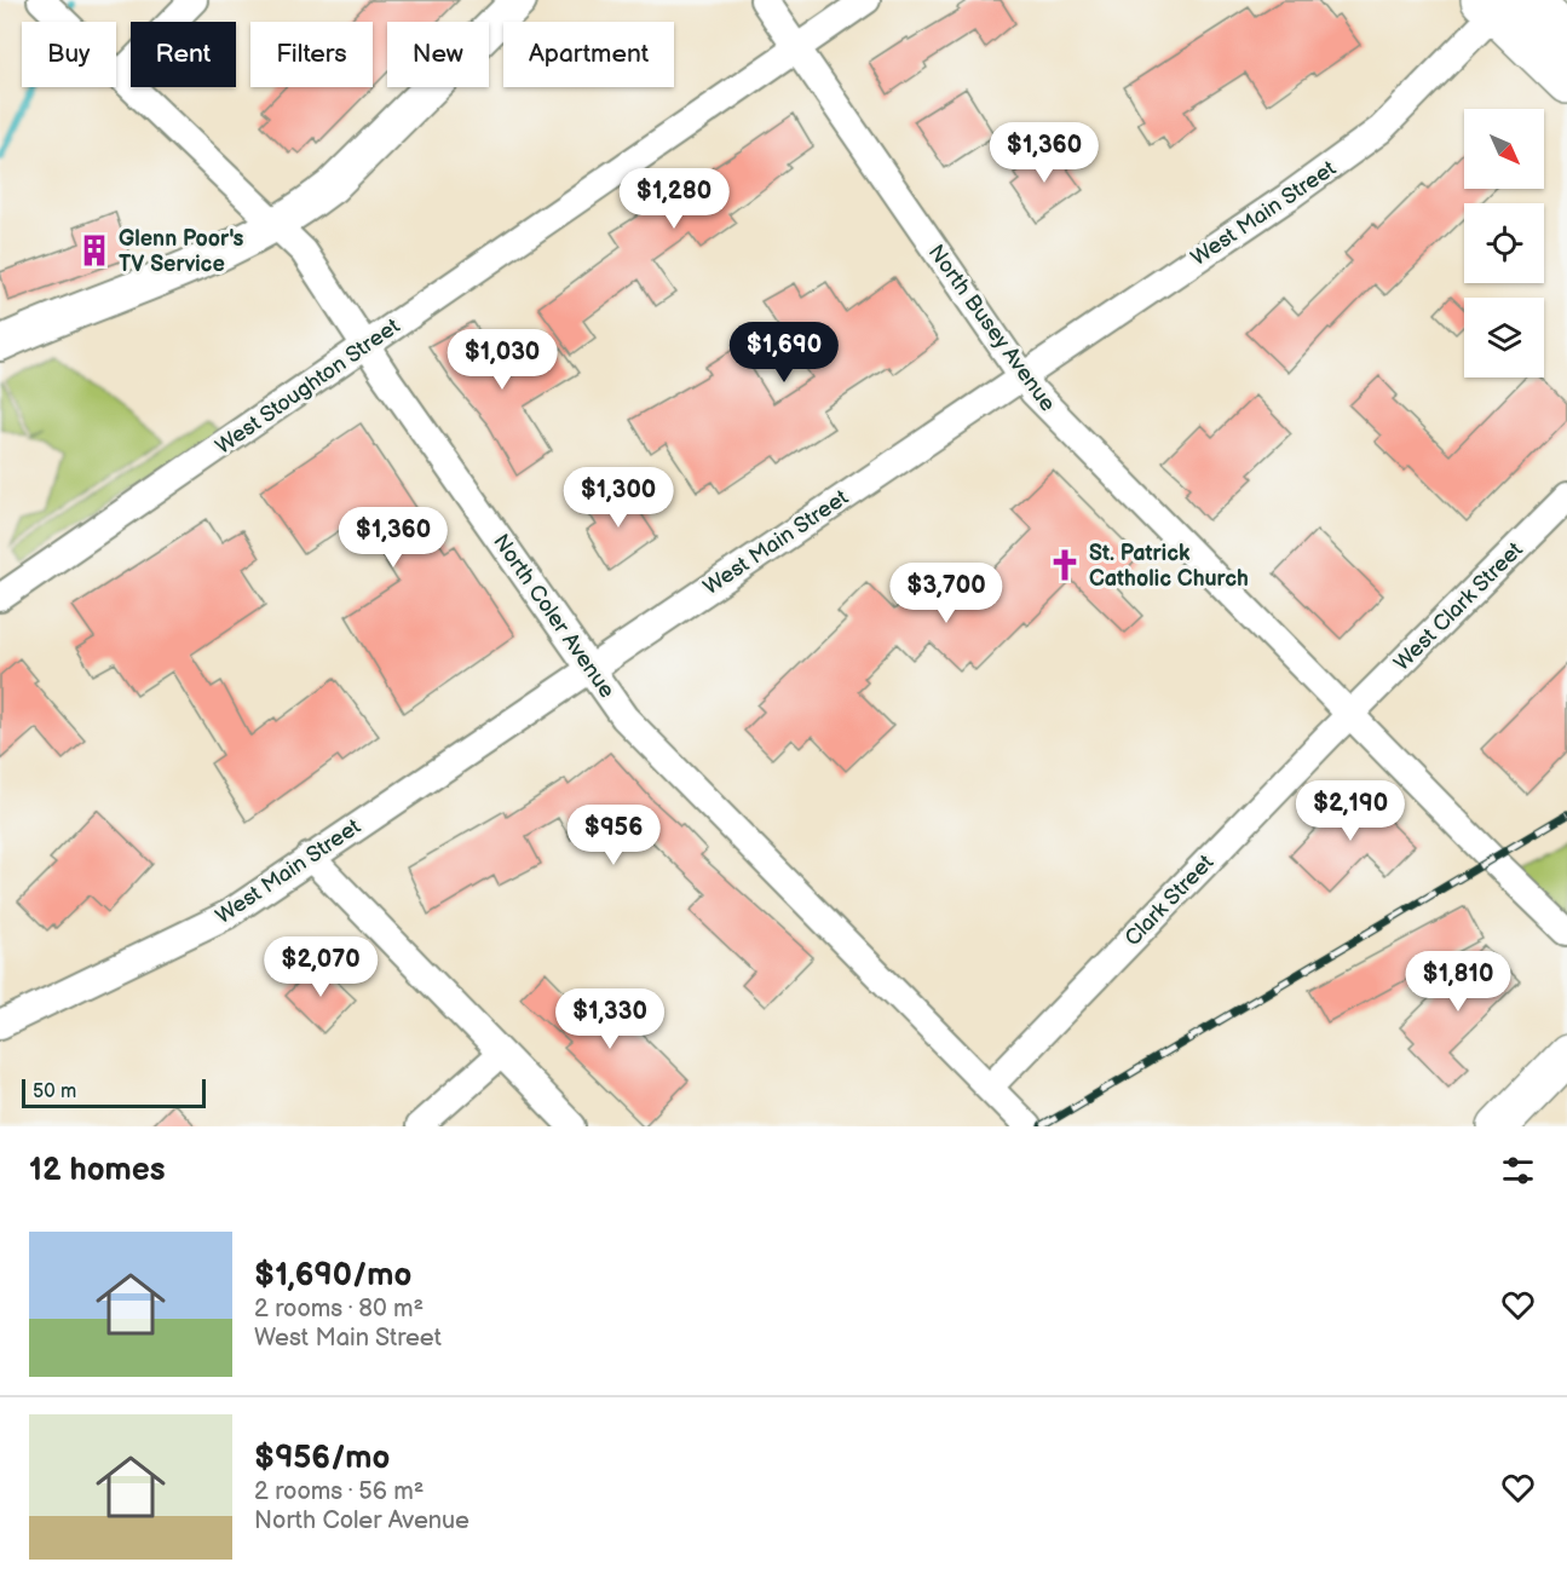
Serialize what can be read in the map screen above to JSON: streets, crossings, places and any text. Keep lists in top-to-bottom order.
{
  "streets": {
    "street": [
      "West Main Street",
      "North Busey Avenue",
      "West Stoughton Street",
      "West Clark Street",
      "North Coler Avenue",
      "Clark Street"
    ]
  },
  "crossings": [
    ["West Main Street", "North Busey Avenue"],
    ["West Main Street", "North Coler Avenue"],
    ["North Busey Avenue", "West Stoughton Street"],
    ["North Busey Avenue", "West Clark Street"],
    ["North Busey Avenue", "Clark Street"],
    ["West Stoughton Street", "North Coler Avenue"],
    ["West Clark Street", "Clark Street"],
    ["North Coler Avenue", "Clark Street"]
  ],
  "places": {
    "building": ["Glenn Poor's TV Service"],
    "church": ["St. Patrick Catholic Church"]
  },
  "scale_bar": "50 m",
  "north": "bottom right",
  "page": {
    "chip": [
      "Buy",
      "Rent",
      "Filters",
      "New",
      "Apartment"
    ],
    "price": [
      "$1,360",
      "$1,280",
      "$1,690",
      "$1,030",
      "$1,300",
      "$1,360",
      "$3,700",
      "$2,190",
      "$956",
      "$2,070",
      "$1,810",
      "$1,330"
    ],
    "scale": "50 m",
    "heading": "12 homes",
    "list": [
      {
        "name": "$1,690/mo",
        "note": "2 rooms · 80 m² · West Main Street"
      },
      {
        "name": "$956/mo",
        "note": "2 rooms · 56 m² · North Coler Avenue"
      }
    ]
  }
}
